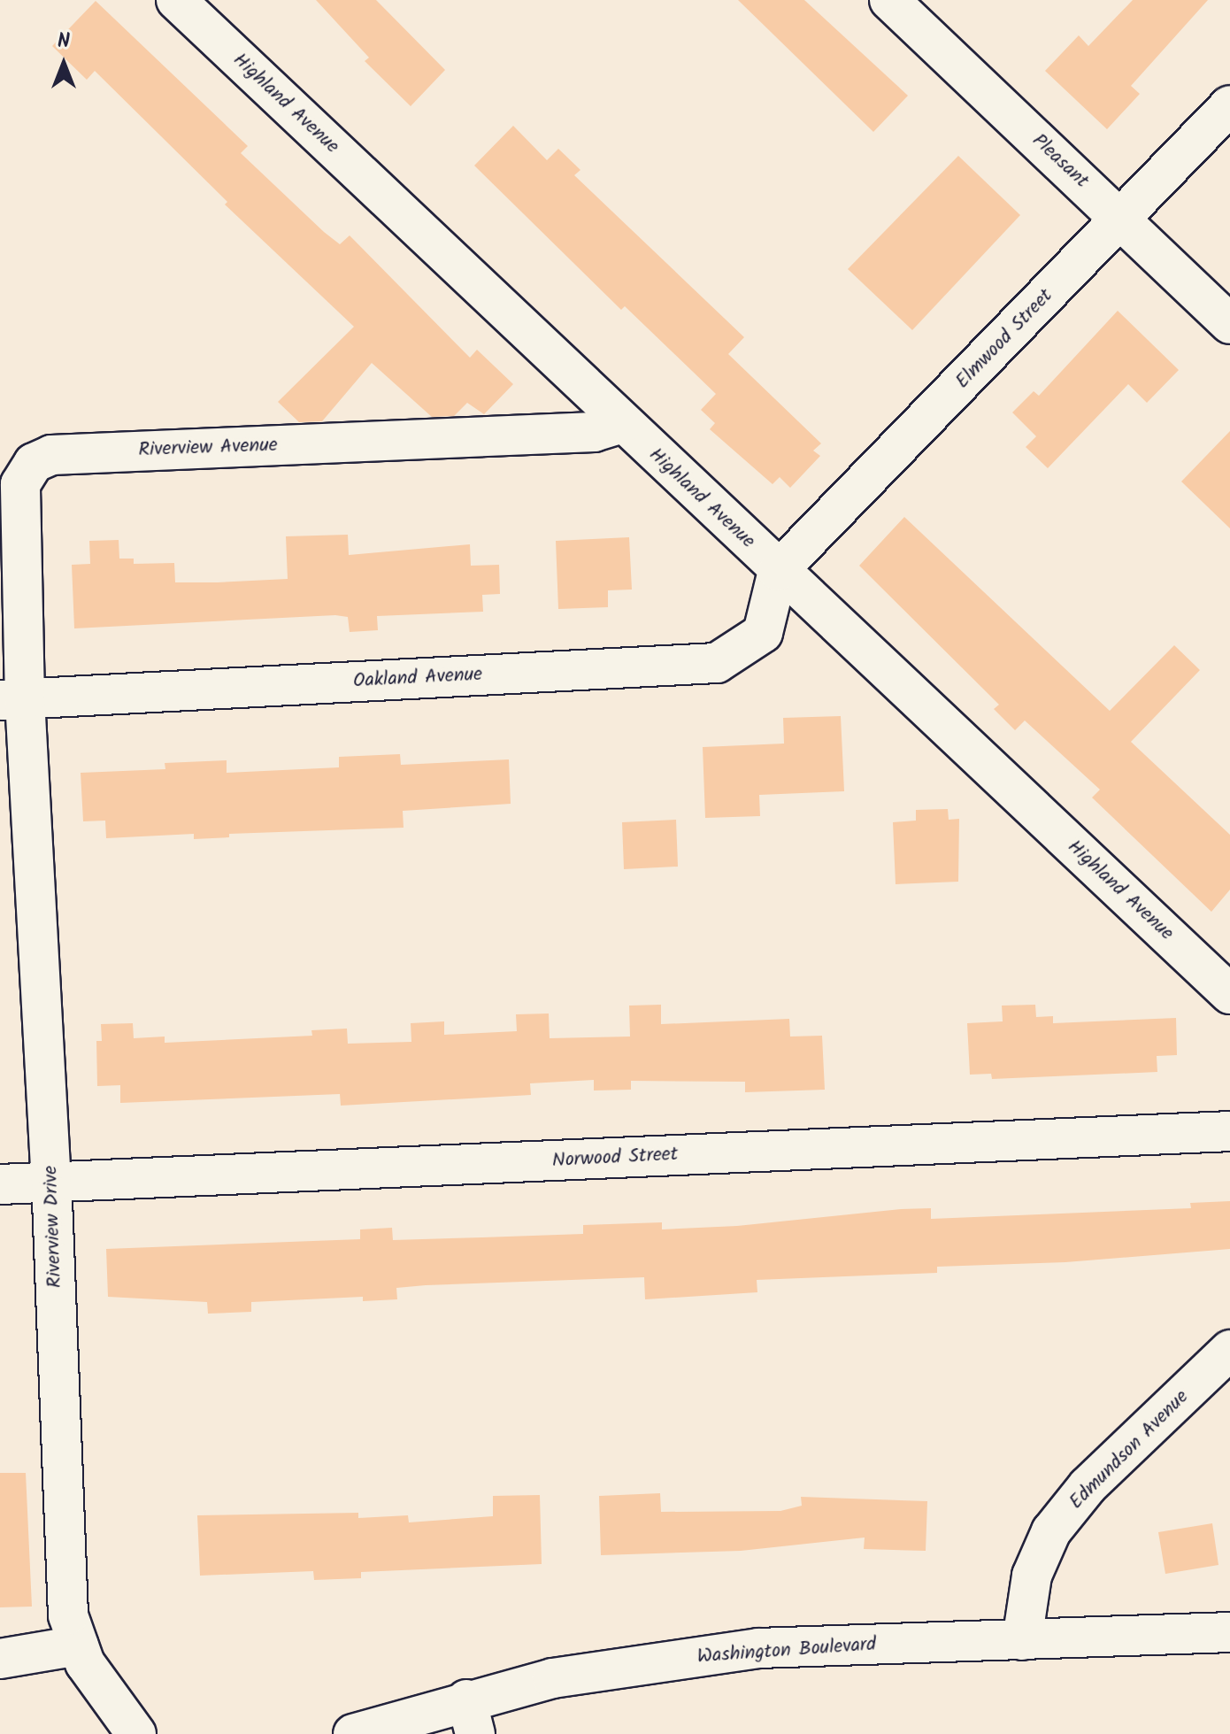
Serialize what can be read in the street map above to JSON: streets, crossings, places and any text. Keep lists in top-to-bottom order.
{
  "streets": {
    "street": [
      "Highland Avenue",
      "Pleasant",
      "Elmwood Street",
      "Riverview Avenue",
      "Oakland Avenue",
      "Norwood Street",
      "Riverview Drive",
      "Edmundson Avenue",
      "Washington Boulevard"
    ]
  },
  "crossings": [
    ["Highland Avenue", "Elmwood Street"],
    ["Highland Avenue", "Riverview Avenue"],
    ["Highland Avenue", "Oakland Avenue"],
    ["Pleasant", "Elmwood Street"],
    ["Elmwood Street", "Oakland Avenue"],
    ["Riverview Avenue", "Oakland Avenue"],
    ["Riverview Avenue", "Riverview Drive"],
    ["Oakland Avenue", "Riverview Drive"],
    ["Norwood Street", "Riverview Drive"],
    ["Edmundson Avenue", "Washington Boulevard"]
  ],
  "north": "top"
}
